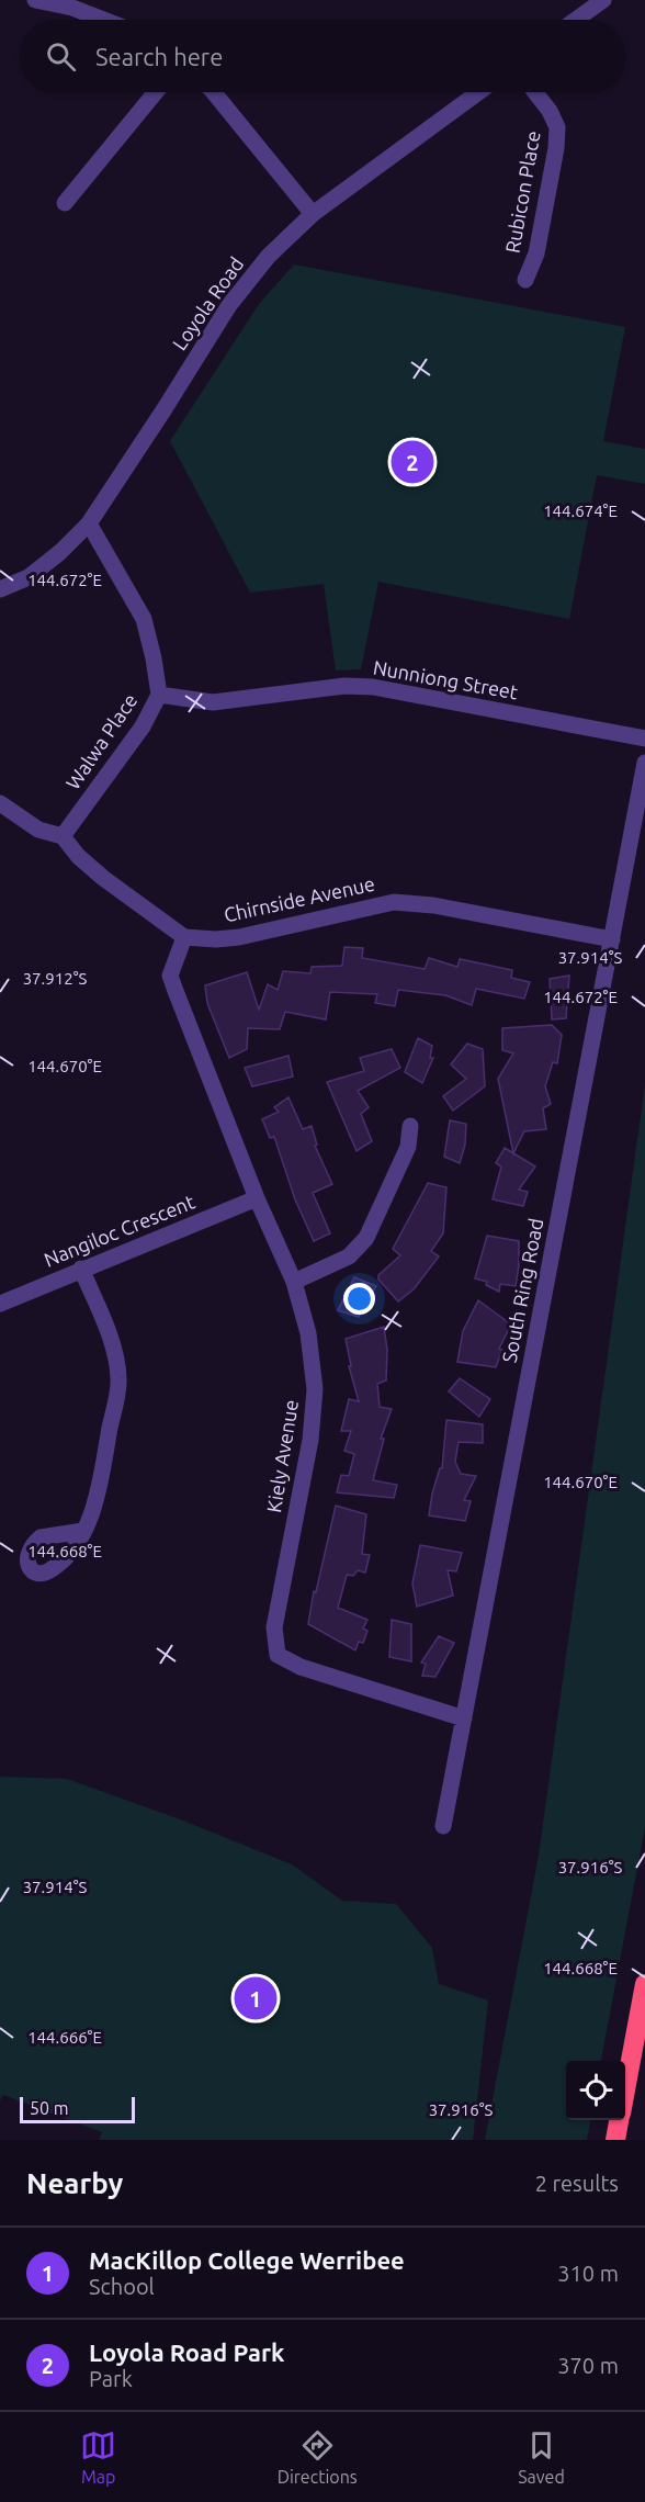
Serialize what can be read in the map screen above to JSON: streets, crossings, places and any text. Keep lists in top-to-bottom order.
{
  "streets": {
    "street": [
      "Rubicon Place",
      "Loyola Road",
      "Nunniong Street",
      "Walwa Place",
      "Chirnside Avenue",
      "Nangiloc Crescent",
      "South Ring Road",
      "Kiely Avenue"
    ]
  },
  "crossings": [
    ["Loyola Road", "Walwa Place"],
    ["Nunniong Street", "Walwa Place"],
    ["Chirnside Avenue", "South Ring Road"],
    ["Chirnside Avenue", "Kiely Avenue"],
    ["Nangiloc Crescent", "Kiely Avenue"],
    ["South Ring Road", "Kiely Avenue"]
  ],
  "scale_bar": "50 m",
  "page": {
    "search": "Search here",
    "pins": ["2", "1"],
    "scale": "50 m",
    "heading": ["Nearby", "2 results"],
    "list": [
      {
        "mark": "1",
        "name": "MacKillop College Werribee",
        "note": "School",
        "value": "310 m"
      },
      {
        "mark": "2",
        "name": "Loyola Road Park",
        "note": "Park",
        "value": "370 m"
      }
    ],
    "nav": ["Map", "Directions", "Saved"]
  },
  "coordinates": [
    "144.674°E",
    "144.672°E",
    "37.914°S",
    "37.912°S",
    "144.670°E",
    "144.668°E",
    "37.916°S",
    "144.666°E"
  ]
}
